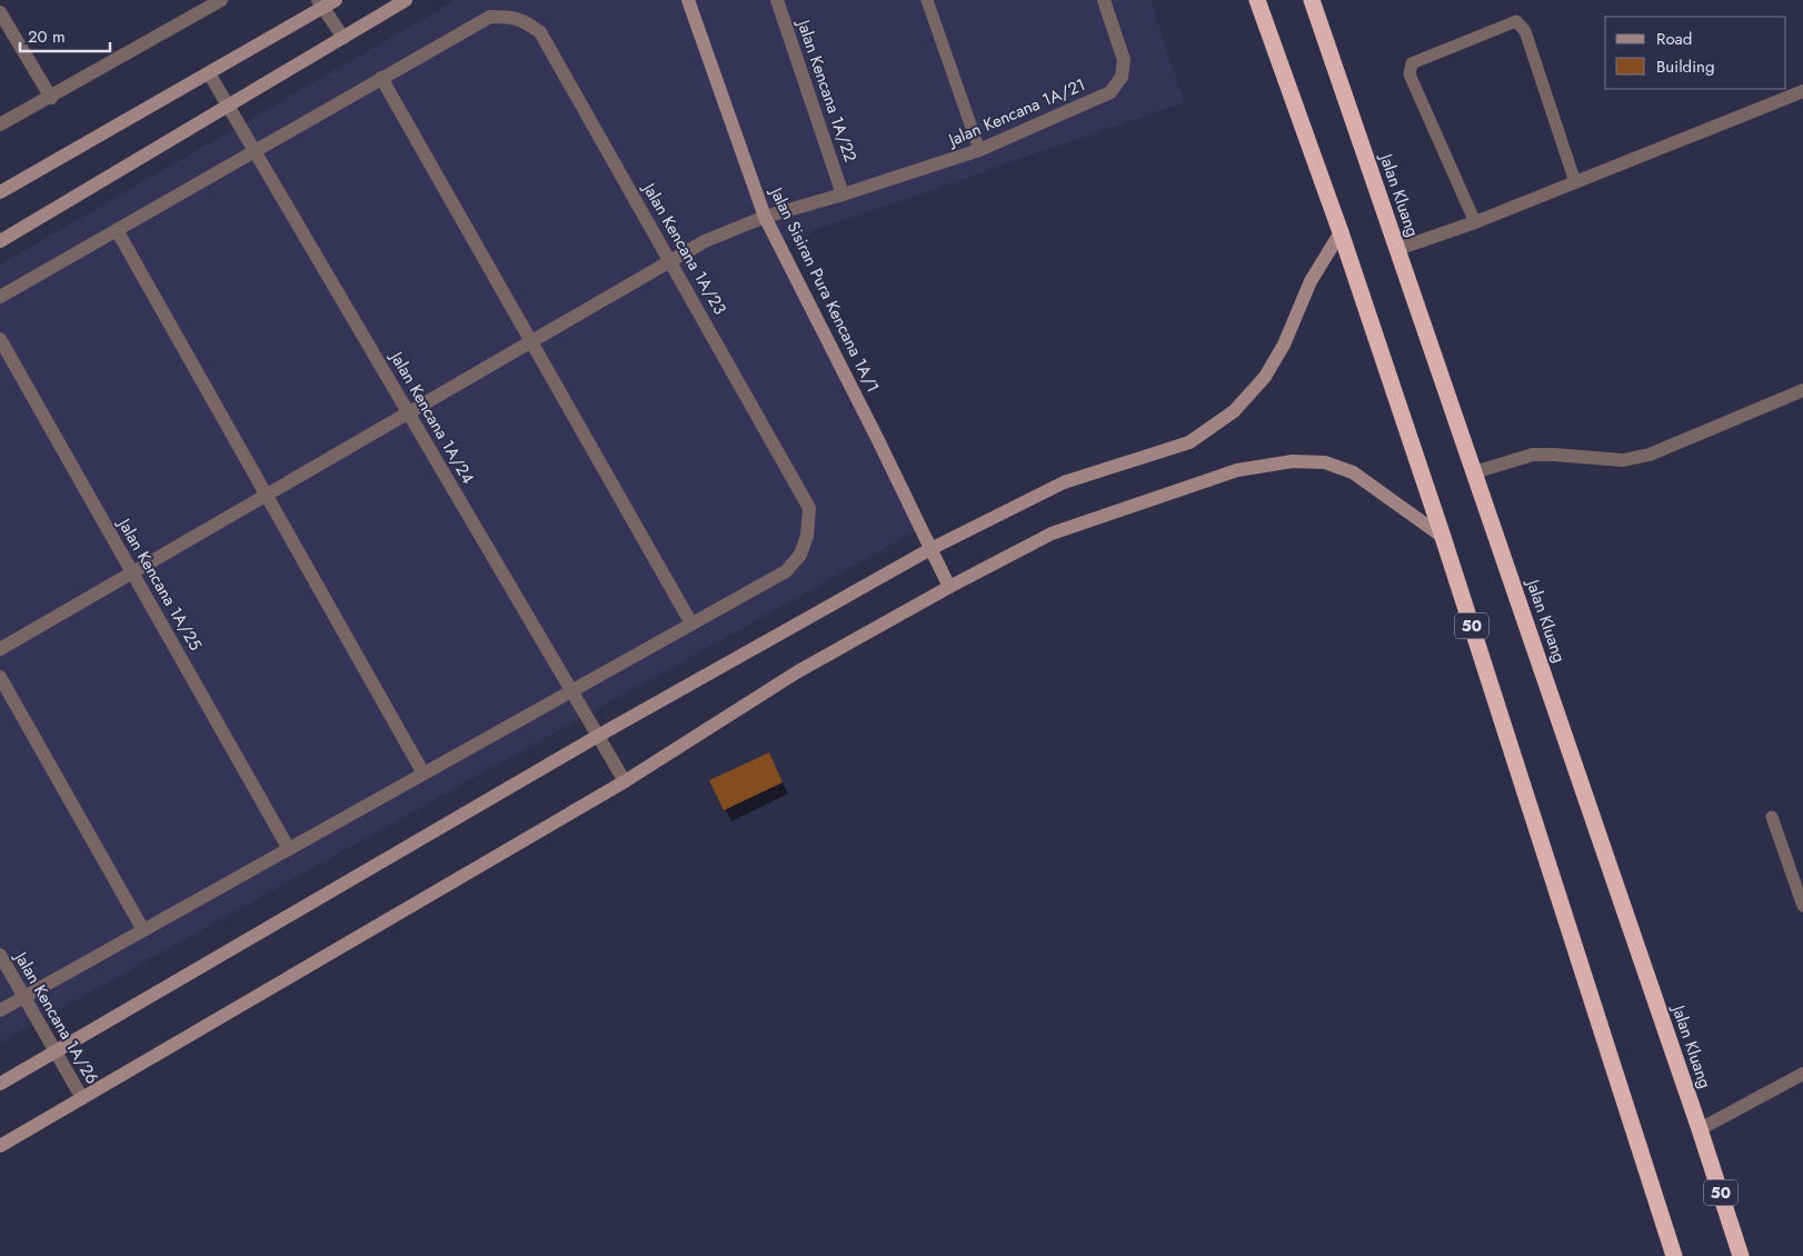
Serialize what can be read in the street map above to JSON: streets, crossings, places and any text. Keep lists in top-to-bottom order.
{
  "streets": {
    "highway": ["Jalan Kluang", "50"],
    "street": [
      "Jalan Kencana 1A/22",
      "Jalan Kencana 1A/21",
      "Jalan Kencana 1A/23",
      "Jalan Sisiran Pura Kencana 1A/1",
      "Jalan Kencana 1A/24",
      "Jalan Kencana 1A/25",
      "Jalan Kencana 1A/26"
    ]
  },
  "crossings": [
    ["Jalan Kencana 1A/22", "Jalan Kencana 1A/21"],
    ["Jalan Kencana 1A/21", "Jalan Kencana 1A/23"],
    ["Jalan Kencana 1A/21", "Jalan Sisiran Pura Kencana 1A/1"],
    ["Jalan Kencana 1A/21", "Jalan Kencana 1A/24"],
    ["Jalan Kencana 1A/21", "Jalan Kencana 1A/25"]
  ],
  "legend": ["Road", "Building"],
  "scale_bar": "20 m"
}
